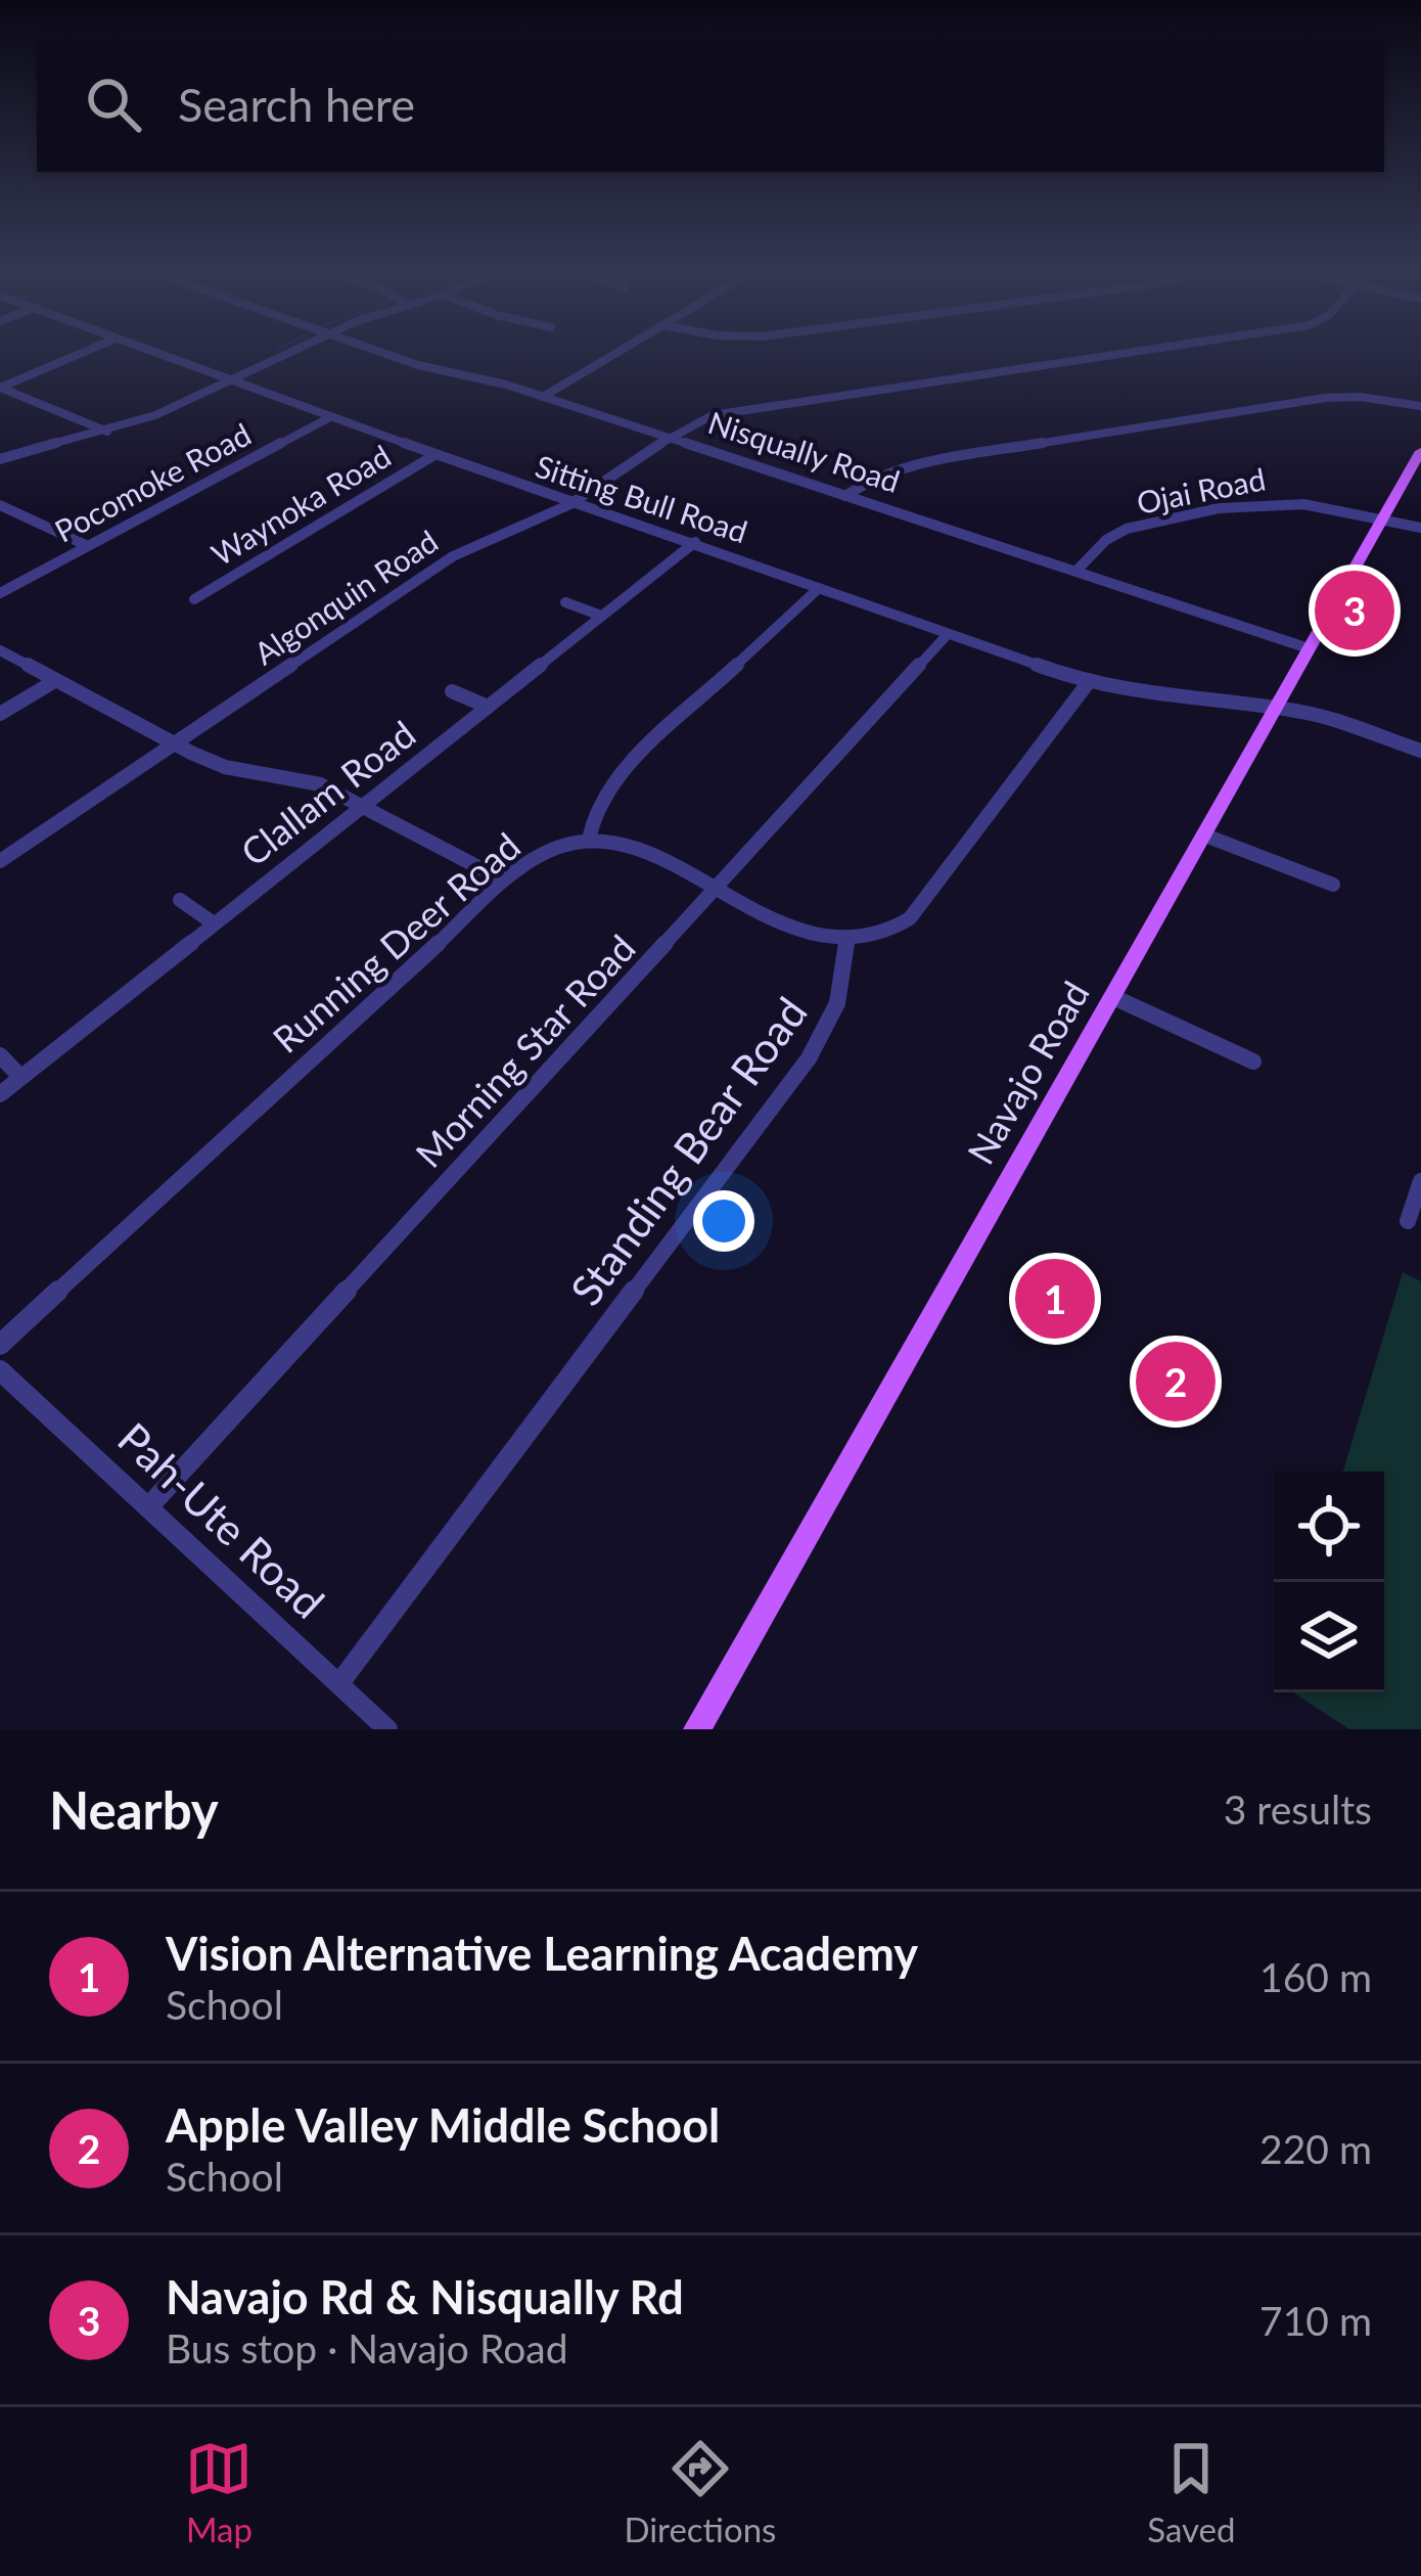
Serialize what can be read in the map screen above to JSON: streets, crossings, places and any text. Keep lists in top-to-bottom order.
{
  "streets": {
    "main road": ["Navajo Road"],
    "street": [
      "Nisqually Road",
      "Pocomoke Road",
      "Ojai Road",
      "Sitting Bull Road",
      "Waynoka Road",
      "Algonquin Road",
      "Clallam Road",
      "Running Deer Road",
      "Morning Star Road",
      "Standing Bear Road",
      "Pah-Ute Road"
    ]
  },
  "crossings": [
    ["Nisqually Road", "Ojai Road"],
    ["Nisqually Road", "Algonquin Road"],
    ["Nisqually Road", "Navajo Road"],
    ["Pocomoke Road", "Sitting Bull Road"],
    ["Ojai Road", "Navajo Road"],
    ["Sitting Bull Road", "Waynoka Road"],
    ["Sitting Bull Road", "Algonquin Road"],
    ["Sitting Bull Road", "Clallam Road"],
    ["Sitting Bull Road", "Morning Star Road"],
    ["Sitting Bull Road", "Navajo Road"],
    ["Morning Star Road", "Pah-Ute Road"],
    ["Standing Bear Road", "Pah-Ute Road"]
  ],
  "page": {
    "search": "Search here",
    "pins": ["3", "1", "2"],
    "heading": ["Nearby", "3 results"],
    "list": [
      {
        "mark": "1",
        "name": "Vision Alternative Learning Academy",
        "note": "School",
        "value": "160 m"
      },
      {
        "mark": "2",
        "name": "Apple Valley Middle School",
        "note": "School",
        "value": "220 m"
      },
      {
        "mark": "3",
        "name": "Navajo Rd & Nisqually Rd",
        "note": "Bus stop · Navajo Road",
        "value": "710 m"
      }
    ],
    "nav": ["Map", "Directions", "Saved"]
  }
}
